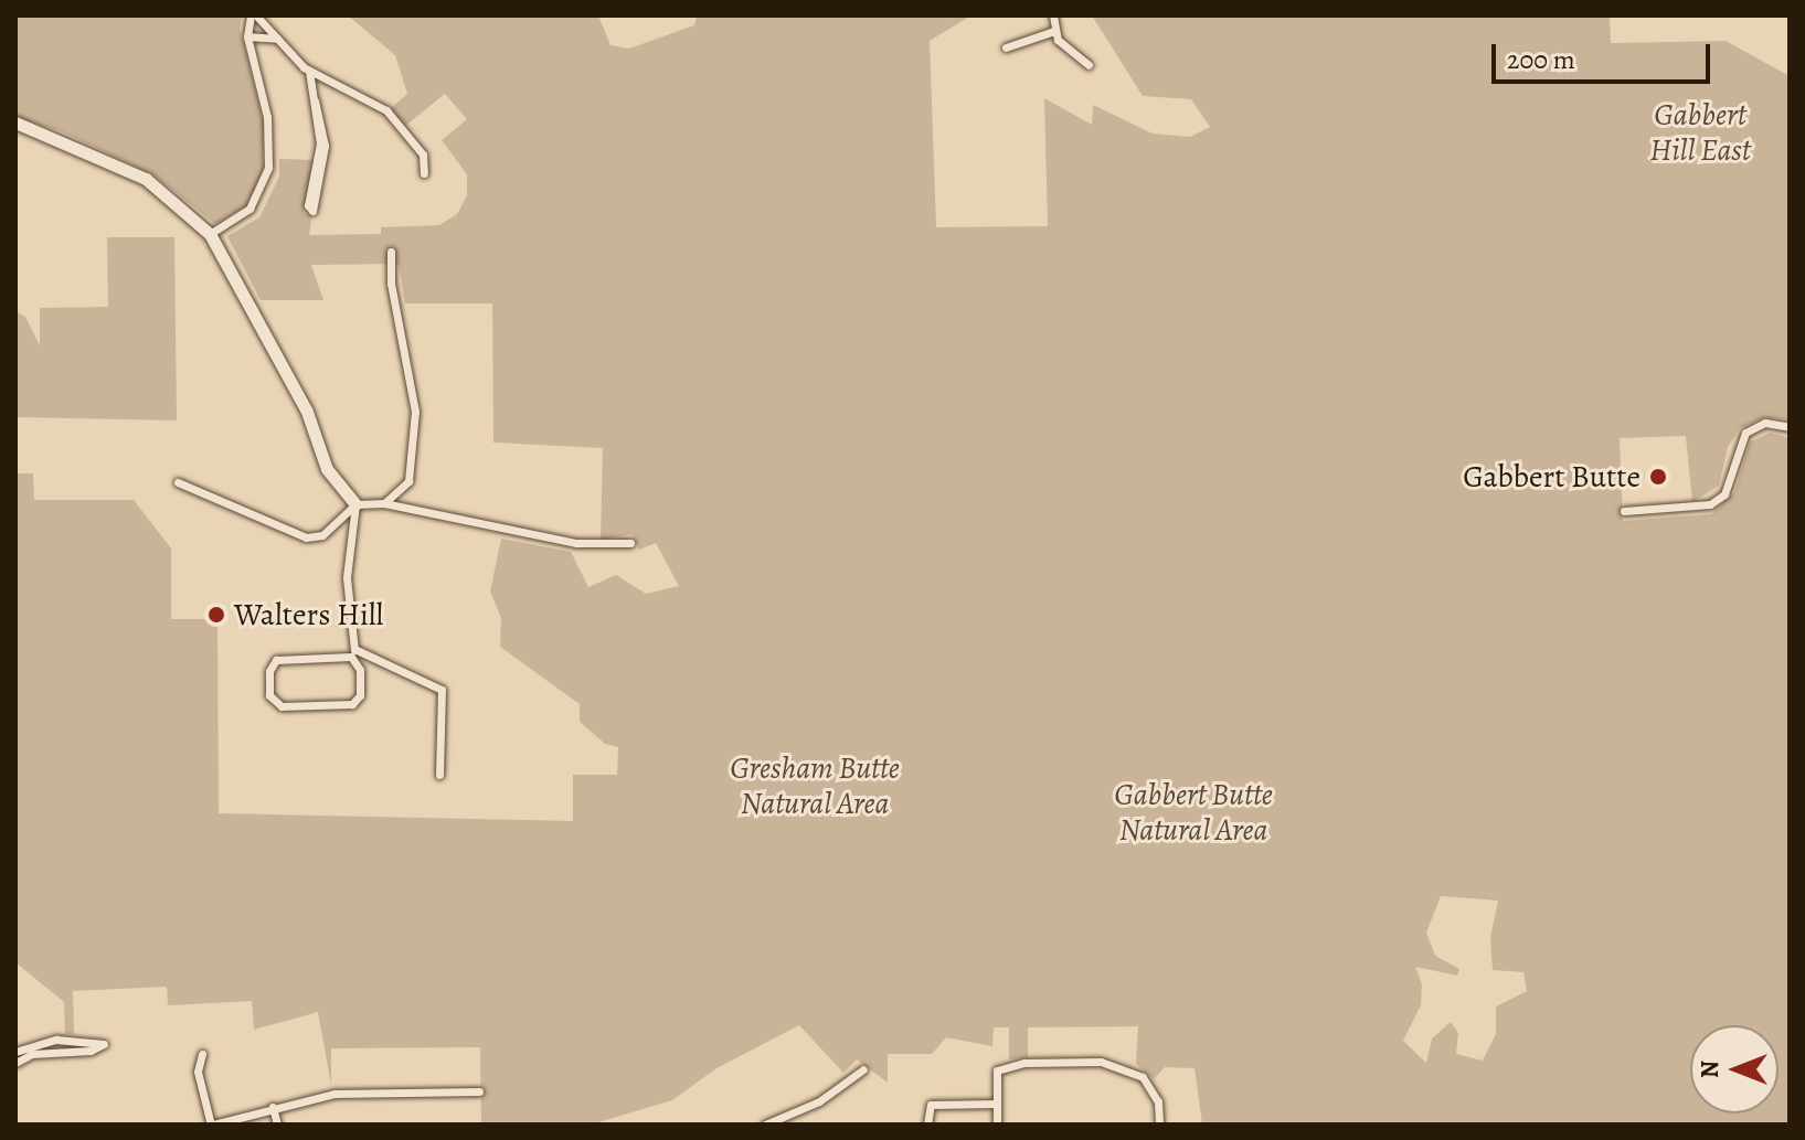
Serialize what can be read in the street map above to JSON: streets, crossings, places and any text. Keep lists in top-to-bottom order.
{
  "parks": ["Gabbert Hill East", "Gresham Butte Natural Area", "Gabbert Butte Natural Area"],
  "places": ["Gabbert Butte", "Walters Hill"],
  "scale_bar": "200 m",
  "north": "left"
}
